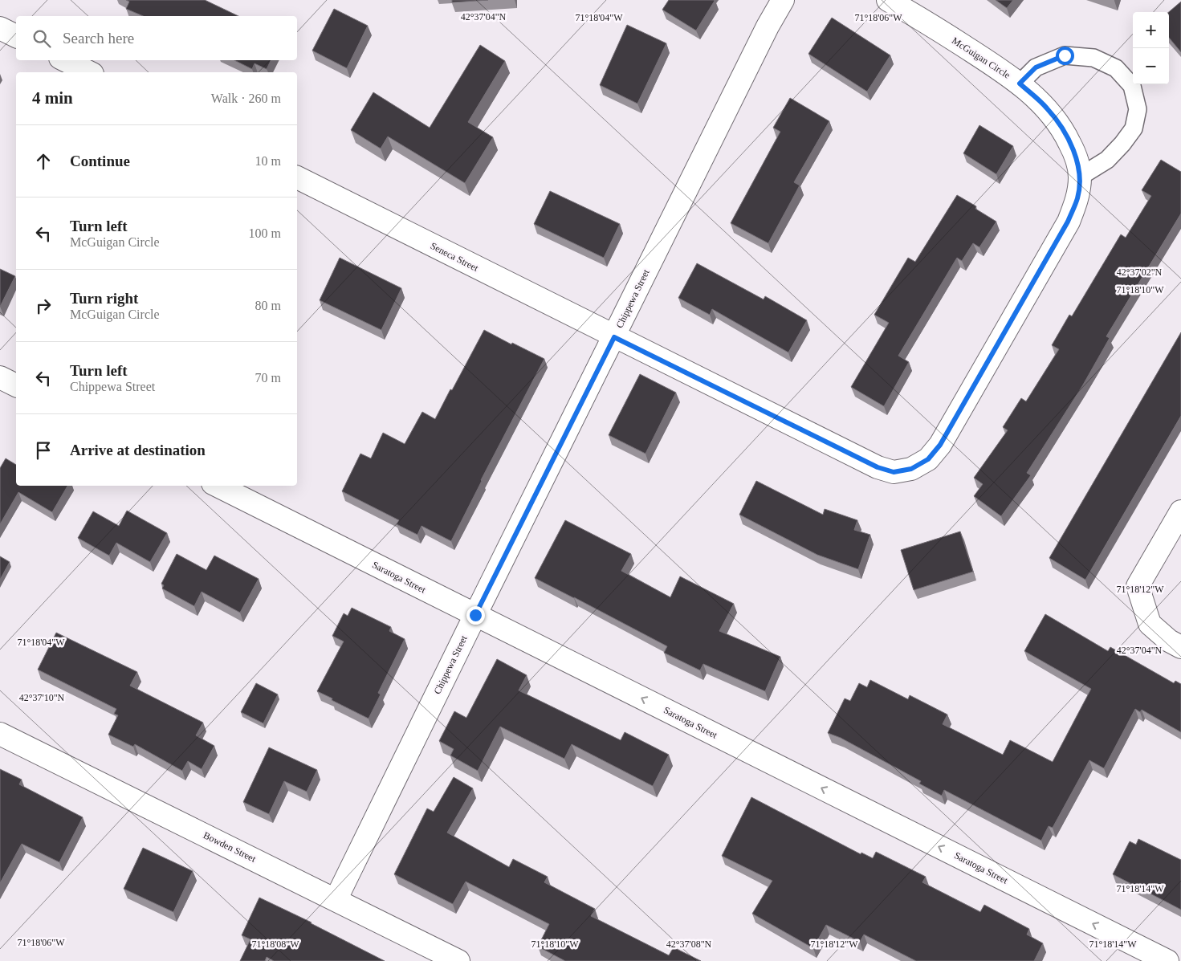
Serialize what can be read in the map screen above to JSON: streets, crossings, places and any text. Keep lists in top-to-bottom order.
{
  "streets": {
    "street": [
      "McGuigan Circle",
      "Seneca Street",
      "Chippewa Street",
      "Saratoga Street",
      "Bowden Street"
    ]
  },
  "crossings": [
    ["McGuigan Circle", "Seneca Street"],
    ["McGuigan Circle", "Chippewa Street"],
    ["Seneca Street", "Chippewa Street"],
    ["Chippewa Street", "Saratoga Street"],
    ["Chippewa Street", "Bowden Street"]
  ],
  "one_way": ["Saratoga Street"],
  "page": {
    "map_buttons": ["+", "−"],
    "search": "Search here",
    "heading": ["4 min", "Walk · 260 m"],
    "list": [
      ["Continue", "10 m"],
      ["Turn left", "McGuigan Circle", "100 m"],
      ["Turn right", "McGuigan Circle", "80 m"],
      ["Turn left", "Chippewa Street", "70 m"],
      "Arrive at destination"
    ]
  },
  "coordinates": [
    "42°37'04\"N",
    "71°18'04\"W",
    "71°18'06\"W",
    "42°37'02\"N",
    "71°18'10\"W",
    "71°18'12\"W",
    "42°37'10\"N",
    "71°18'14\"W",
    "71°18'08\"W",
    "42°37'08\"N"
  ]
}
